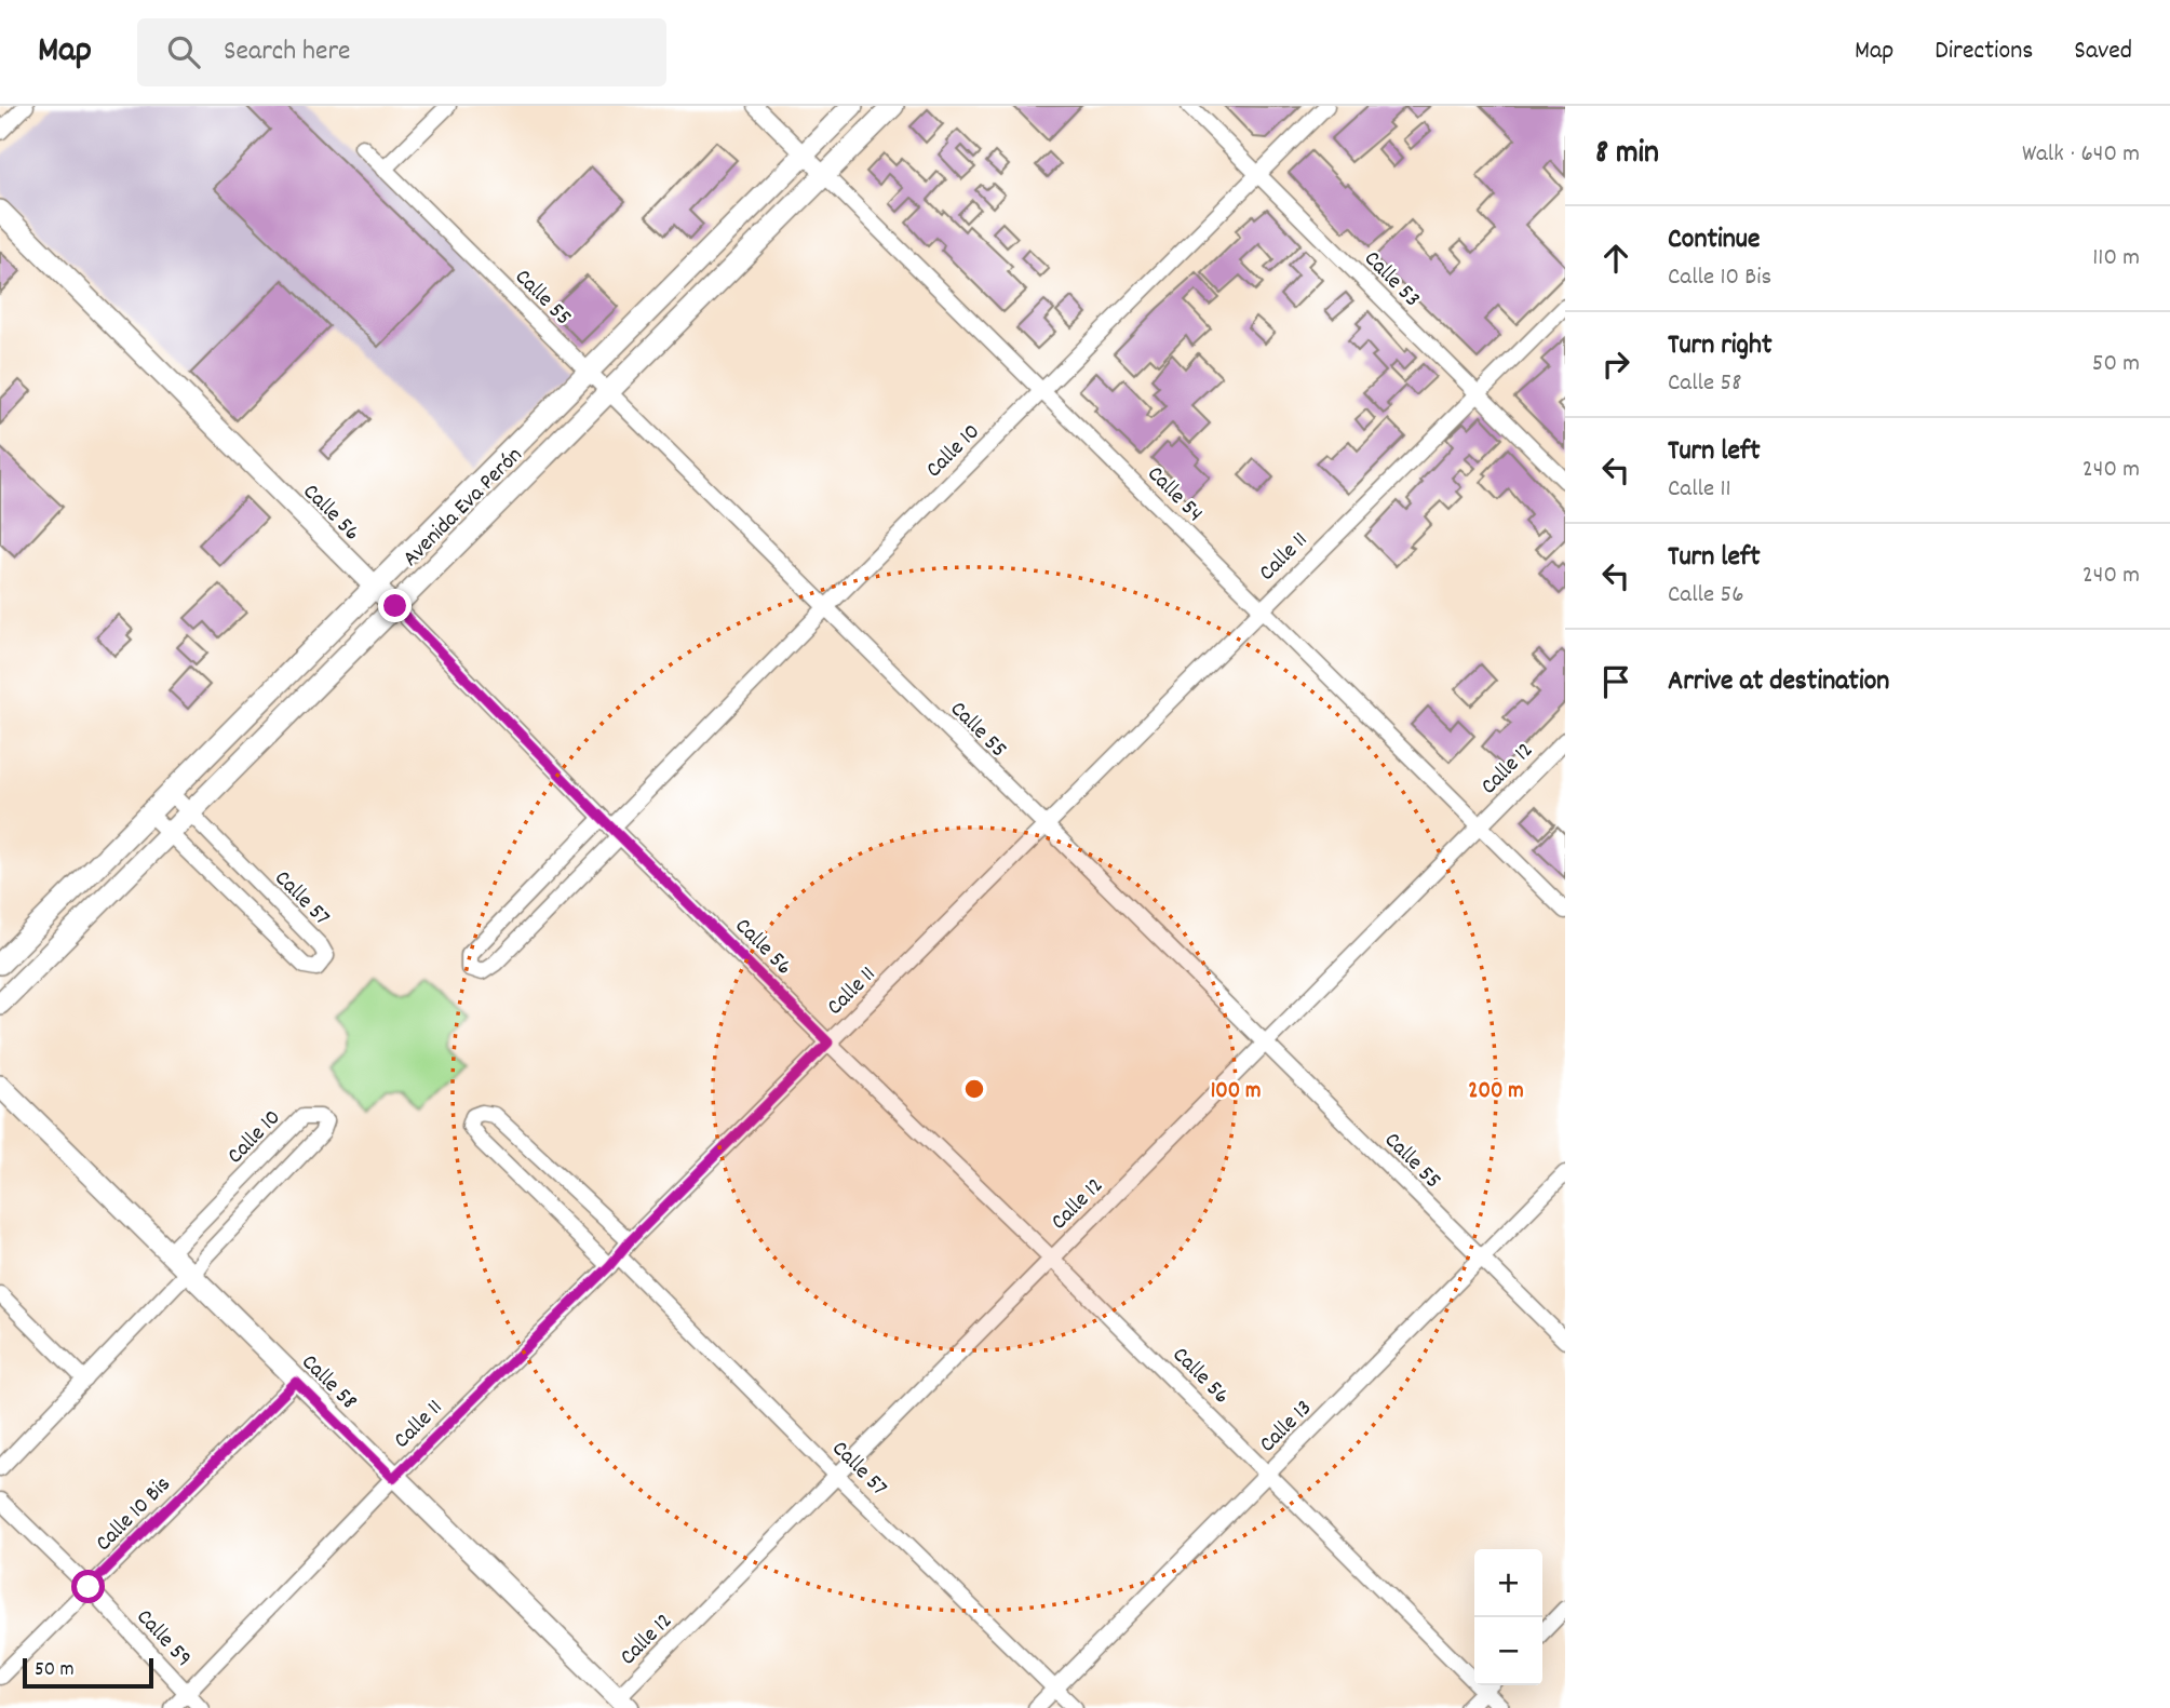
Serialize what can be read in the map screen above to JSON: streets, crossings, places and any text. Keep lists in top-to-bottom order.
{
  "streets": {
    "main road": ["Avenida Eva Perón", "Calle 56", "Calle 58"],
    "street": [
      "Calle 53",
      "Calle 55",
      "Calle 10",
      "Calle 54",
      "Calle 11",
      "Calle 12",
      "Calle 57",
      "Calle 13",
      "Calle 10 Bis",
      "Calle 59"
    ]
  },
  "crossings": [
    ["Calle 53", "Calle 10"],
    ["Calle 53", "Calle 11"],
    ["Calle 55", "Calle 10"],
    ["Calle 55", "Avenida Eva Perón"],
    ["Calle 55", "Calle 11"],
    ["Calle 55", "Calle 12"],
    ["Calle 55", "Calle 13"],
    ["Calle 10", "Calle 54"],
    ["Calle 10", "Calle 56"],
    ["Calle 10", "Calle 58"],
    ["Calle 54", "Avenida Eva Perón"],
    ["Calle 54", "Calle 11"],
    ["Calle 54", "Calle 12"],
    ["Avenida Eva Perón", "Calle 56"],
    ["Avenida Eva Perón", "Calle 57"],
    ["Calle 56", "Calle 11"],
    ["Calle 56", "Calle 12"],
    ["Calle 56", "Calle 13"],
    ["Calle 11", "Calle 57"],
    ["Calle 11", "Calle 58"],
    ["Calle 11", "Calle 59"],
    ["Calle 12", "Calle 57"],
    ["Calle 12", "Calle 58"],
    ["Calle 57", "Calle 13"],
    ["Calle 58", "Calle 10 Bis"],
    ["Calle 10 Bis", "Calle 59"]
  ],
  "scale_bar": "50 m",
  "page": {
    "header": "Map",
    "search": "Search here",
    "nav": ["Map", "Directions", "Saved"],
    "heading": ["8 min", "Walk · 640 m"],
    "list": [
      ["Continue", "Calle 10 Bis", "110 m"],
      ["Turn right", "Calle 58", "50 m"],
      ["Turn left", "Calle 11", "240 m"],
      ["Turn left", "Calle 56", "240 m"],
      "Arrive at destination"
    ],
    "map_buttons": ["+", "−"],
    "scale": "50 m"
  },
  "rings": ["100 m", "200 m"]
}
